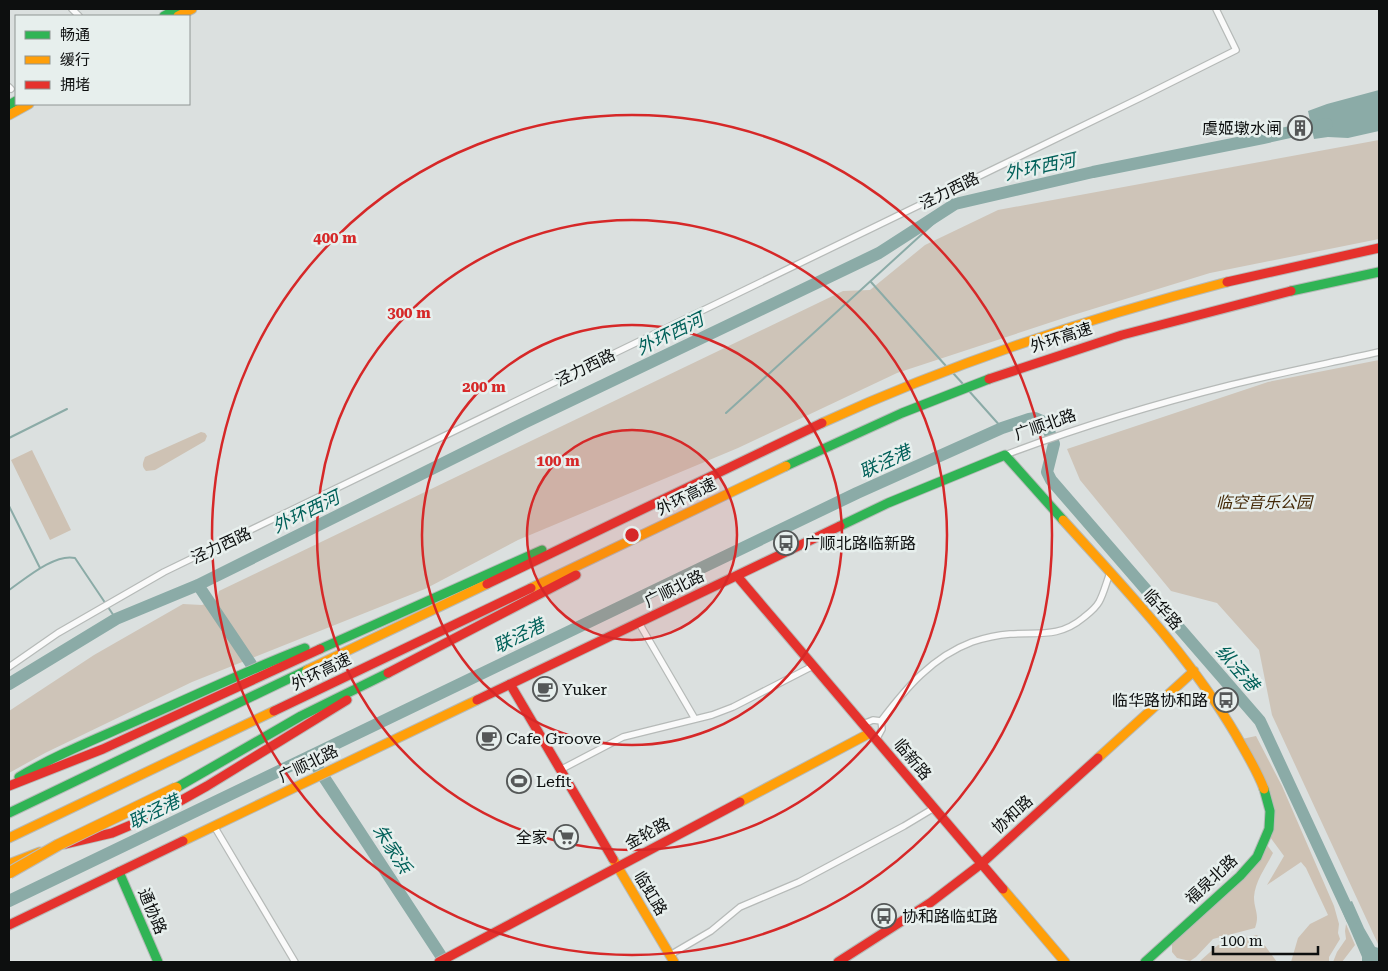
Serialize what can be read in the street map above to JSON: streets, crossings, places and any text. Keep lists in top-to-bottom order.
{
  "streets": {
    "main road": [
      "外环高速",
      "广顺北路",
      "临华路",
      "临新路",
      "协和路",
      "金轮路",
      "福泉北路",
      "临虹路",
      "通协路"
    ],
    "street": ["泾力西路"]
  },
  "crossings": [
    ["广顺北路", "临华路"],
    ["广顺北路", "临新路"],
    ["广顺北路", "临虹路"],
    ["广顺北路", "通协路"],
    ["临华路", "协和路"],
    ["临华路", "福泉北路"],
    ["临新路", "协和路"],
    ["临新路", "金轮路"],
    ["金轮路", "临虹路"]
  ],
  "water": [
    "外环西河",
    "联泾港",
    "纵泾港",
    "朱家浜"
  ],
  "parks": ["临空音乐公园"],
  "places": {
    "building": ["虞姬墩水闸"],
    "bus stop": ["广顺北路临新路", "临华路协和路", "协和路临虹路"],
    "cafe": ["Yuker", "Cafe Groove"],
    "sports": ["Lefit"],
    "supermarket": ["全家"]
  },
  "legend": ["畅通", "缓行", "拥堵"],
  "scale_bar": "100 m",
  "rings": [
    "400 m",
    "300 m",
    "200 m",
    "100 m"
  ]
}
